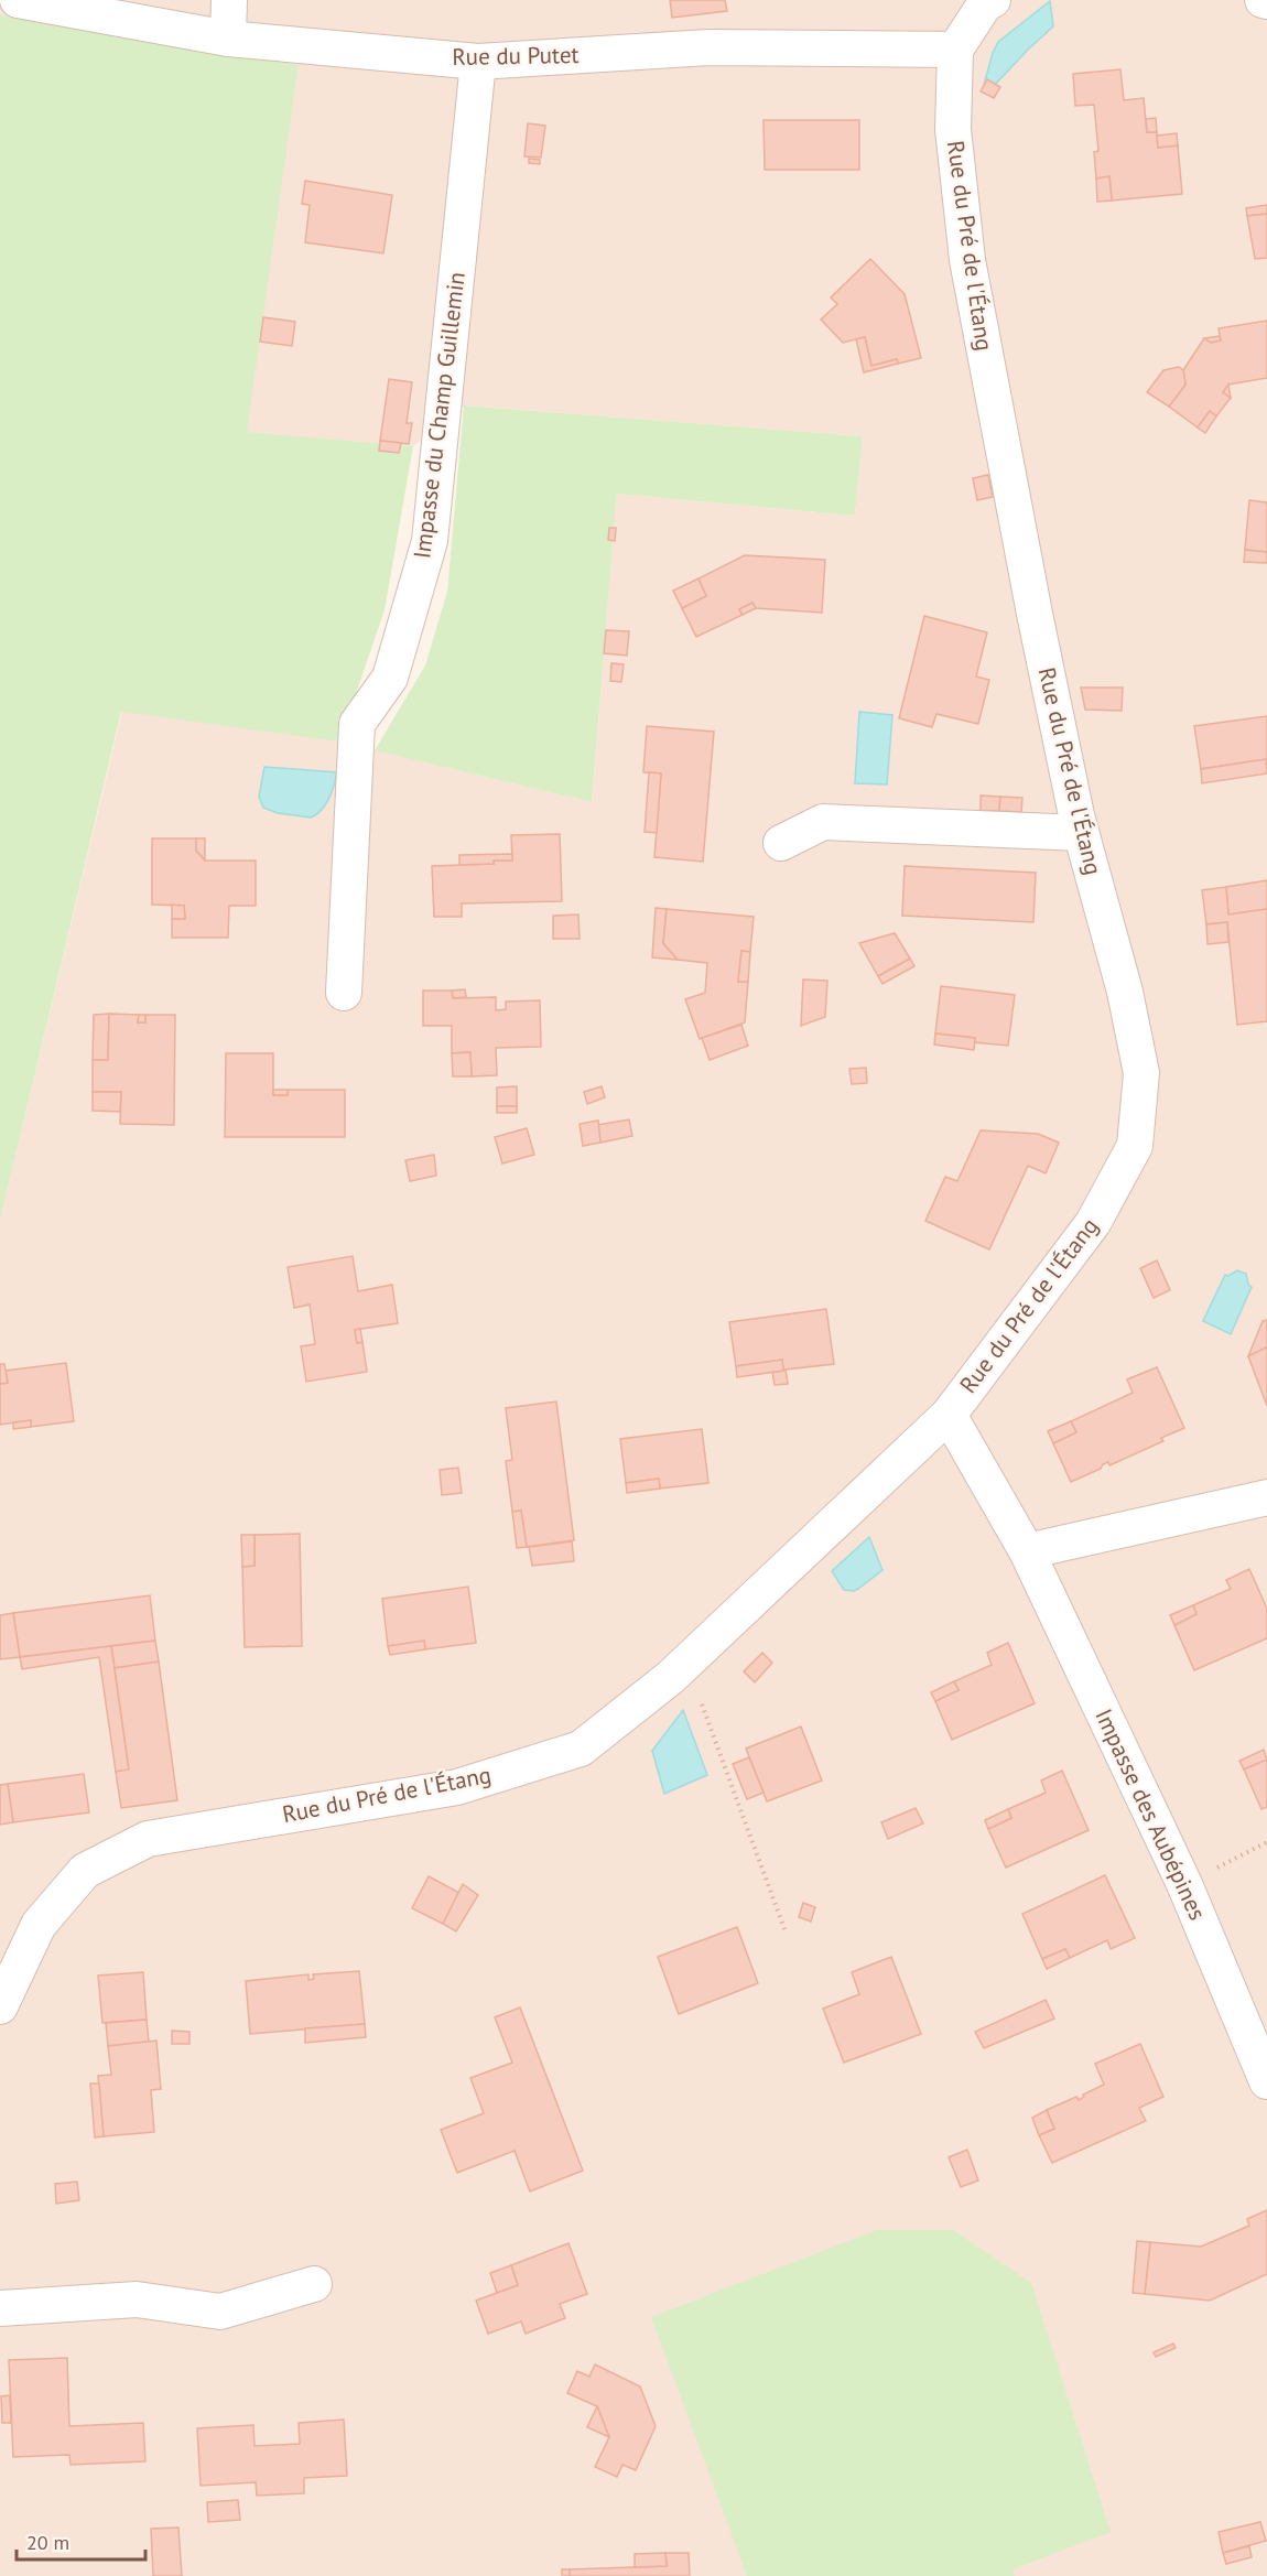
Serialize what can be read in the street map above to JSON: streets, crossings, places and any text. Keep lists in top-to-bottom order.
{
  "streets": {
    "street": [
      "Rue du Putet",
      "Rue du Pré de l'Étang",
      "Impasse du Champ Guillemin",
      "Impasse des Aubépines"
    ]
  },
  "crossings": [
    ["Rue du Putet", "Rue du Pré de l'Étang"],
    ["Rue du Putet", "Impasse du Champ Guillemin"],
    ["Rue du Pré de l'Étang", "Impasse des Aubépines"]
  ],
  "scale_bar": "20 m"
}
